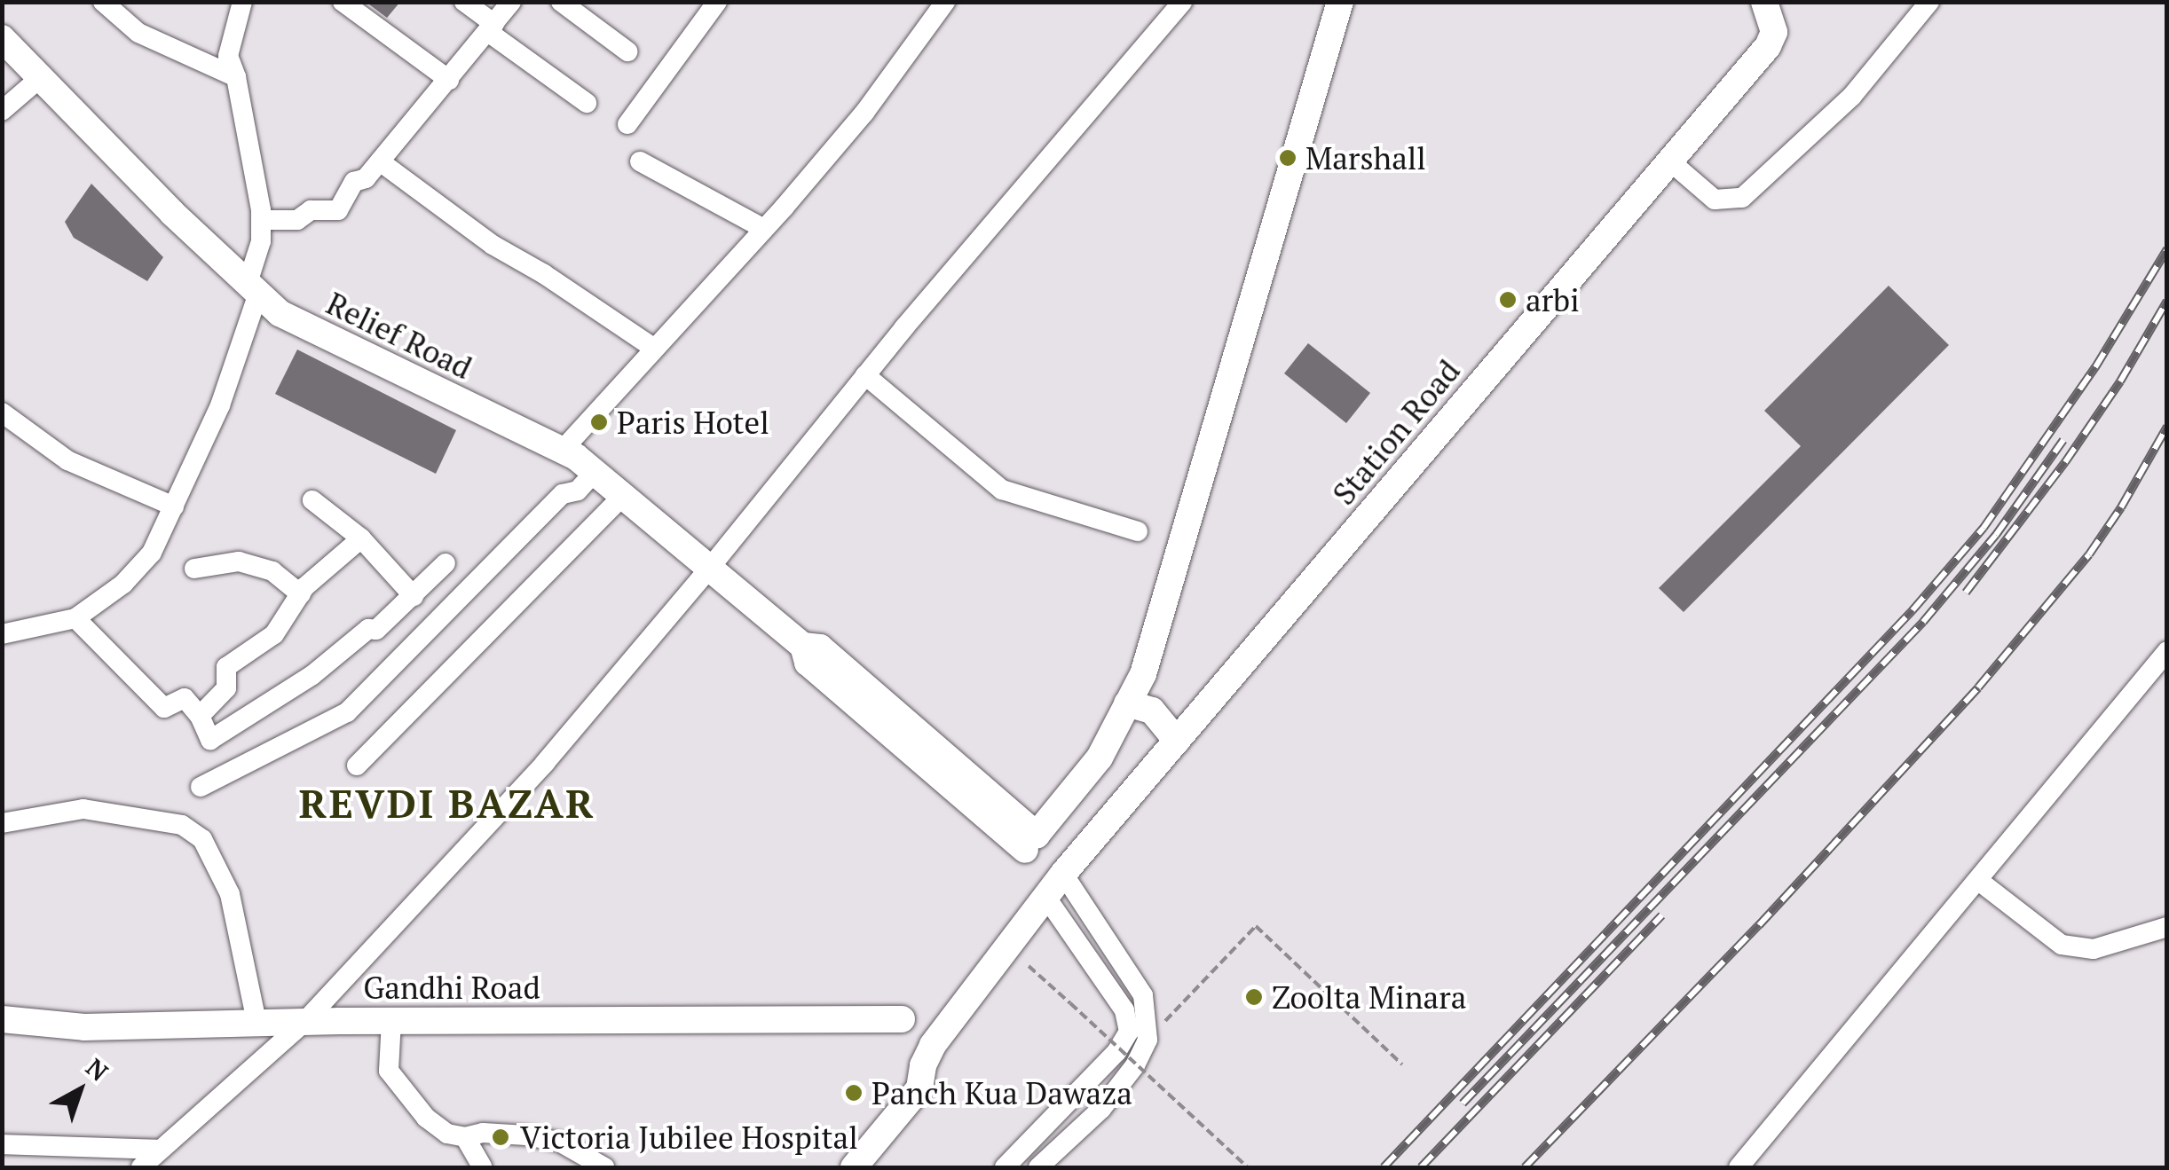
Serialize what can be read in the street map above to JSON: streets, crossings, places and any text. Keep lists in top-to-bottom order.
{
  "streets": {
    "main road": ["Relief Road", "Station Road", "Gandhi Road"]
  },
  "districts": ["REVDI BAZAR"],
  "places": [
    "Marshall",
    "arbi",
    "Paris Hotel",
    "Zoolta Minara",
    "Panch Kua Dawaza",
    "Victoria Jubilee Hospital"
  ],
  "north": "top right"
}
